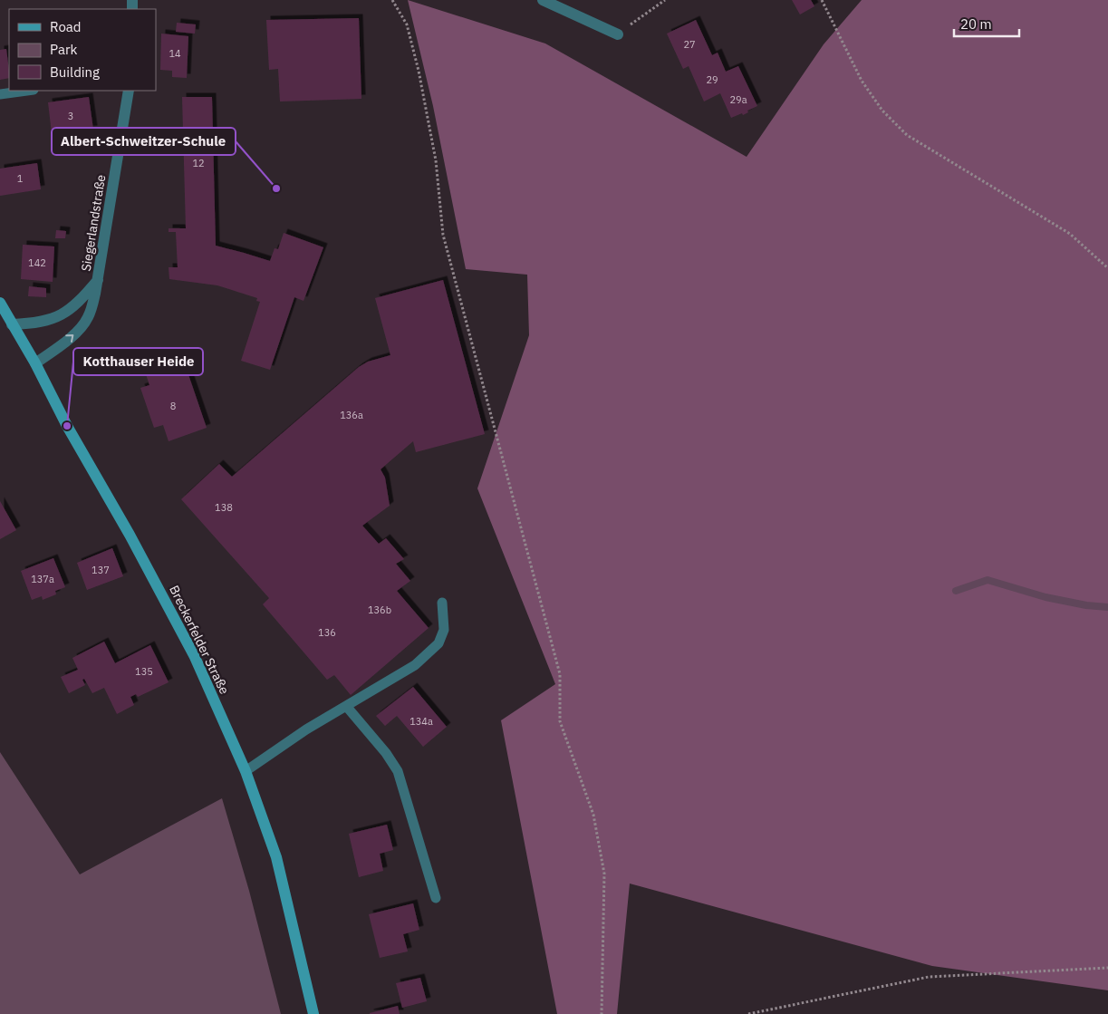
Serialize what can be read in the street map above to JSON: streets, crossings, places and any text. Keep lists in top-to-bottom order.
{
  "streets": {
    "main road": ["Breckerfelder Straße"],
    "street": ["Siegerlandstraße"]
  },
  "crossings": [
    ["Siegerlandstraße", "Breckerfelder Straße"]
  ],
  "places": ["Albert-Schweitzer-Schule", "Kotthauser Heide"],
  "house_numbers": [
    "27",
    "14",
    "29",
    "29a",
    "3",
    "12",
    "1",
    "142",
    "8",
    "136a",
    "138",
    "137",
    "137a",
    "136b",
    "136",
    "135",
    "134a"
  ],
  "legend": ["Road", "Park", "Building"],
  "scale_bar": "20 m"
}
